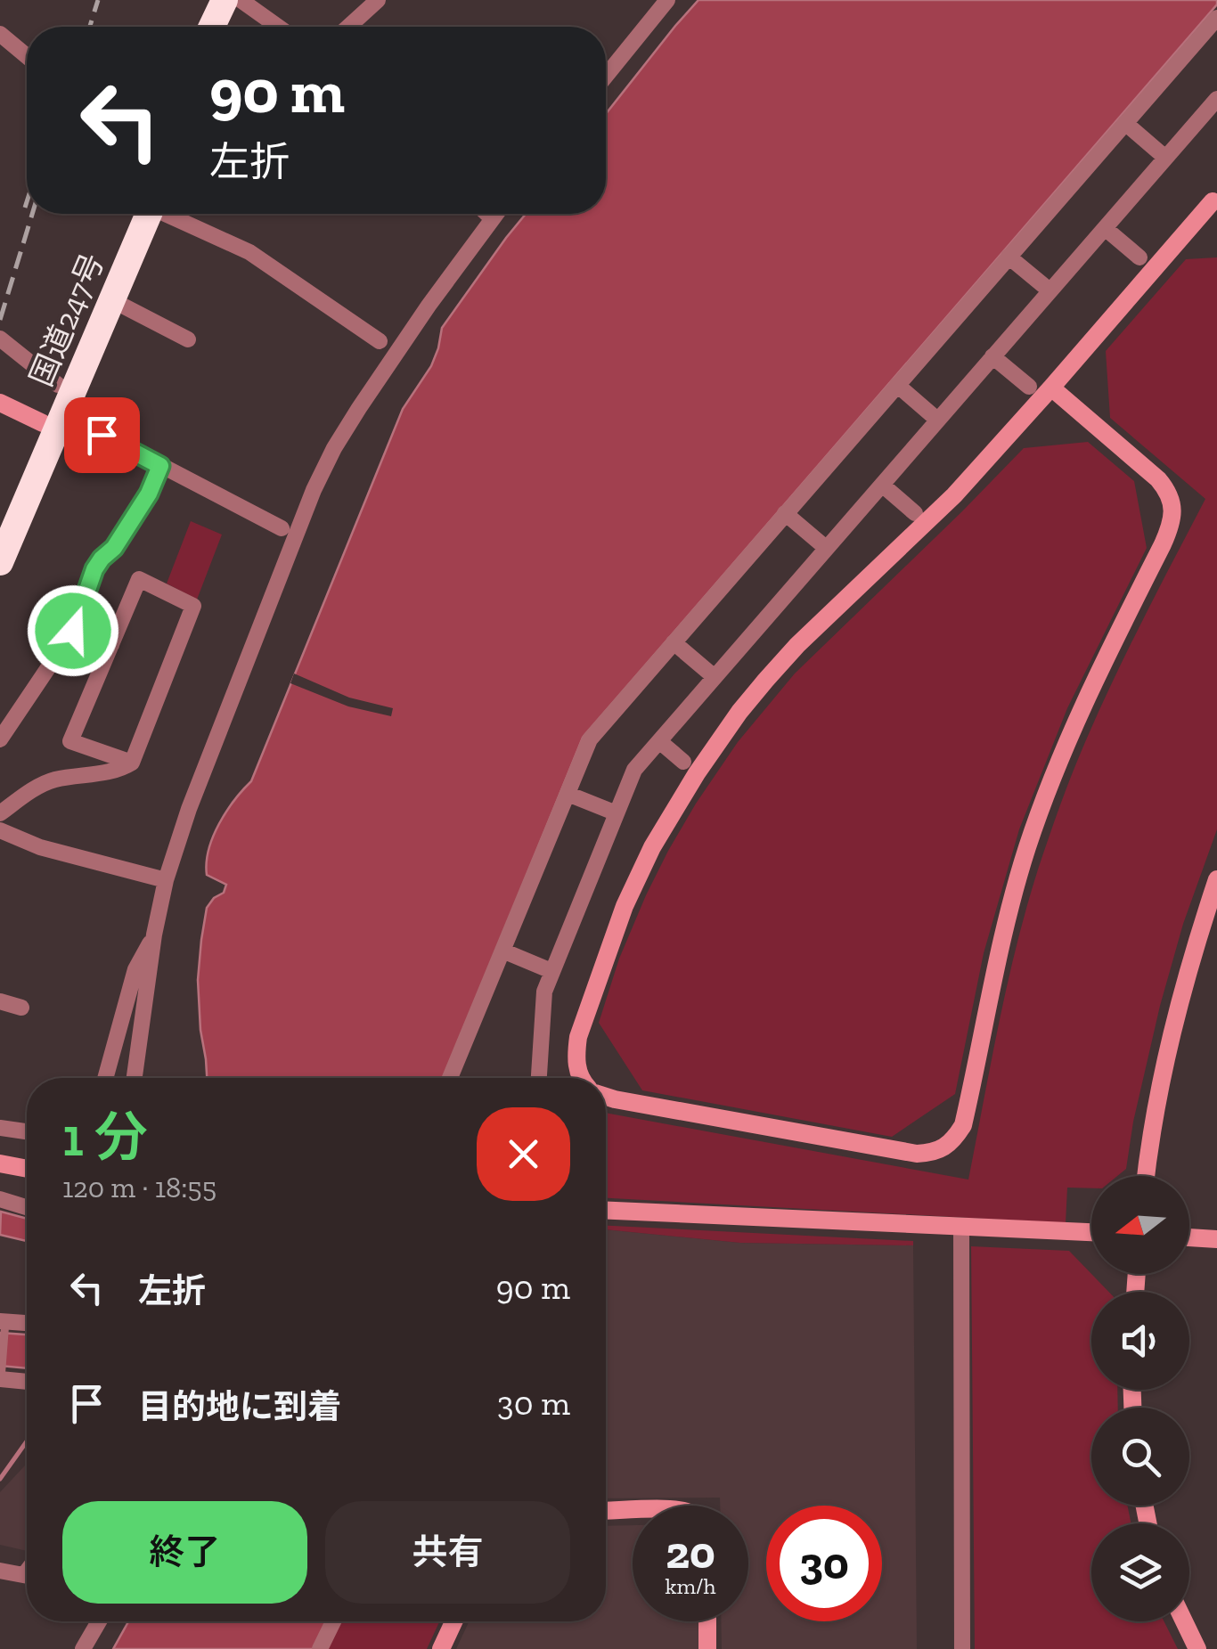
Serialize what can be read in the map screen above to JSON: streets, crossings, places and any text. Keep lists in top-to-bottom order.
{
  "streets": {
    "highway": ["国道247号"]
  },
  "north": "left",
  "page": {
    "turn": ["90 m", "左折"],
    "heading": ["1 分", "120 m · 18:55"],
    "list": [
      {
        "name": "左折",
        "value": "90 m"
      },
      {
        "name": "目的地に到着",
        "value": "30 m"
      }
    ],
    "buttons": ["終了", "共有"],
    "speed": "20 km/h",
    "limit": "30"
  }
}
